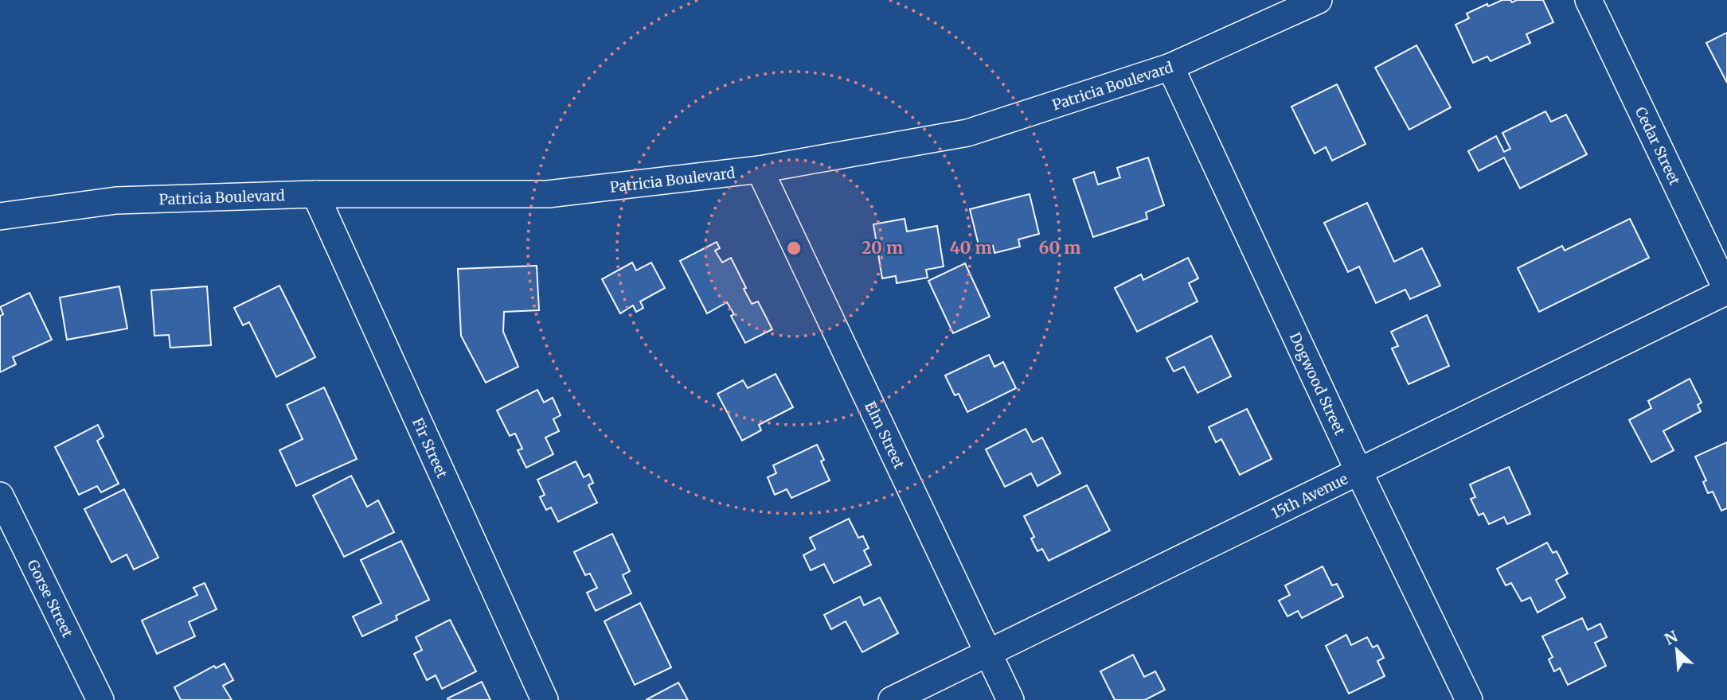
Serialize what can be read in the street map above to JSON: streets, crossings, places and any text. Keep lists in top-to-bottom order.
{
  "streets": {
    "street": [
      "Patricia Boulevard",
      "Cedar Street",
      "Dogwood Street",
      "Elm Street",
      "Fir Street",
      "15th Avenue",
      "Gorse Street"
    ]
  },
  "crossings": [
    ["Patricia Boulevard", "Dogwood Street"],
    ["Patricia Boulevard", "Elm Street"],
    ["Patricia Boulevard", "Fir Street"],
    ["Cedar Street", "15th Avenue"],
    ["Dogwood Street", "15th Avenue"],
    ["Elm Street", "15th Avenue"]
  ],
  "north": "top left",
  "rings": ["20 m", "40 m", "60 m"]
}
